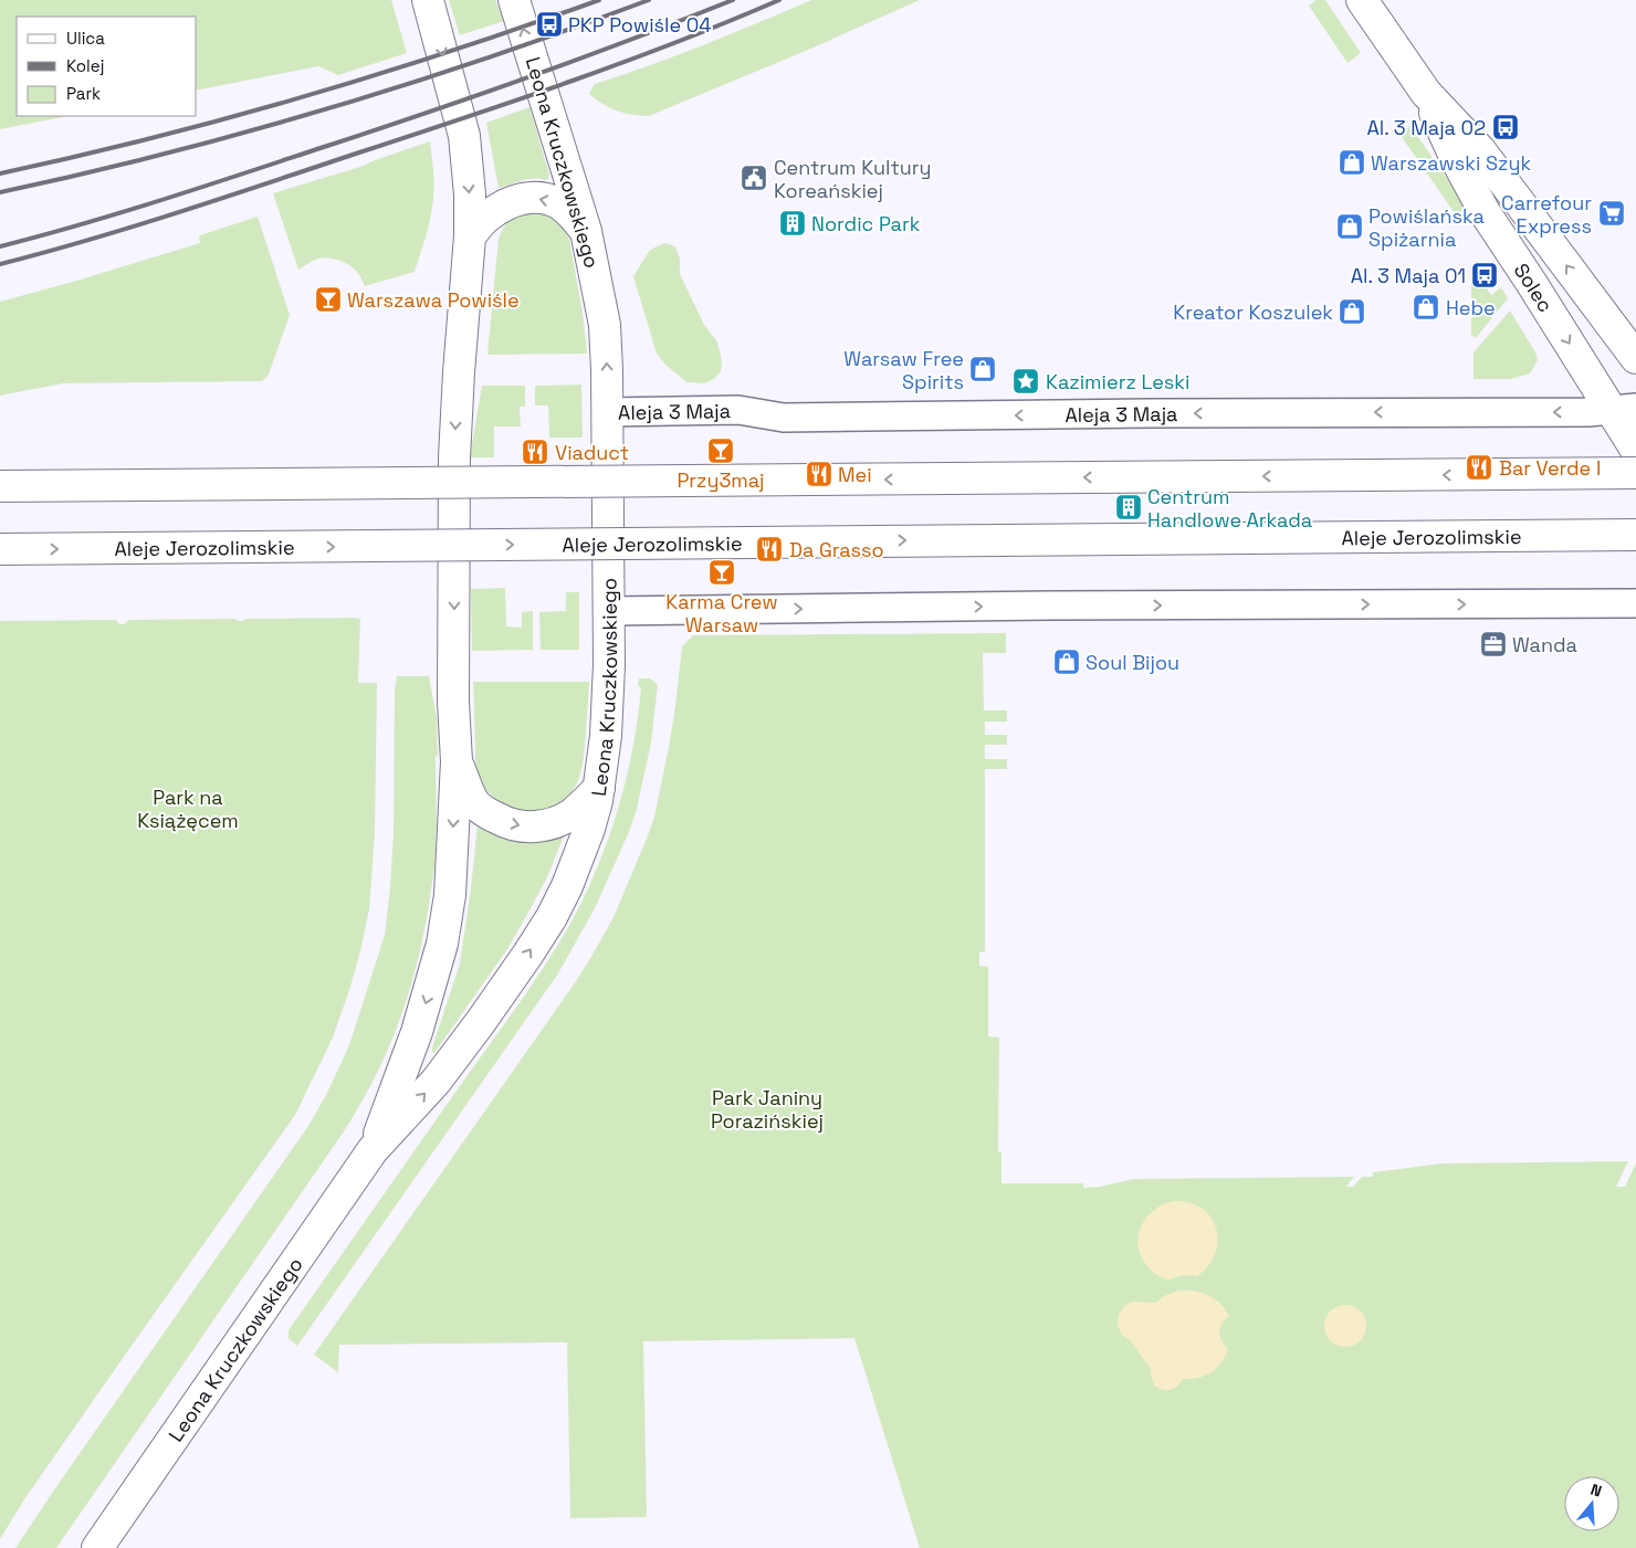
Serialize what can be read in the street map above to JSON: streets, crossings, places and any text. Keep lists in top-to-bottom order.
{
  "streets": {
    "street": [
      "Leona Kruczkowskiego",
      "Solec",
      "Aleja 3 Maja",
      "Aleje Jerozolimskie"
    ]
  },
  "crossings": [
    ["Leona Kruczkowskiego", "Aleja 3 Maja"],
    ["Solec", "Aleja 3 Maja"]
  ],
  "parks": ["Park na Książęcem", "Park Janiny Porazińskiej"],
  "places": {
    "bus stop": ["PKP Powiśle 04", "Al. 3 Maja 02", "Al. 3 Maja 01"],
    "shop": [
      "Warszawski Szyk",
      "Powiślańska Spiżarnia",
      "Hebe",
      "Kreator Koszulek",
      "Warsaw Free Spirits",
      "Soul Bijou"
    ],
    "public building": ["Centrum Kultury Koreańskiej"],
    "supermarket": ["Carrefour Express"],
    "building": ["Nordic Park", "Centrum Handlowe Arkada"],
    "bar": ["Warszawa Powiśle", "Przy3maj", "Karma Crew Warsaw"],
    "place": ["Kazimierz Leski"],
    "restaurant": [
      "Viaduct",
      "Bar Verde I",
      "Mei",
      "Da Grasso"
    ],
    "office": ["Wanda"]
  },
  "legend": ["Ulica", "Kolej", "Park"],
  "north": "top"
}
